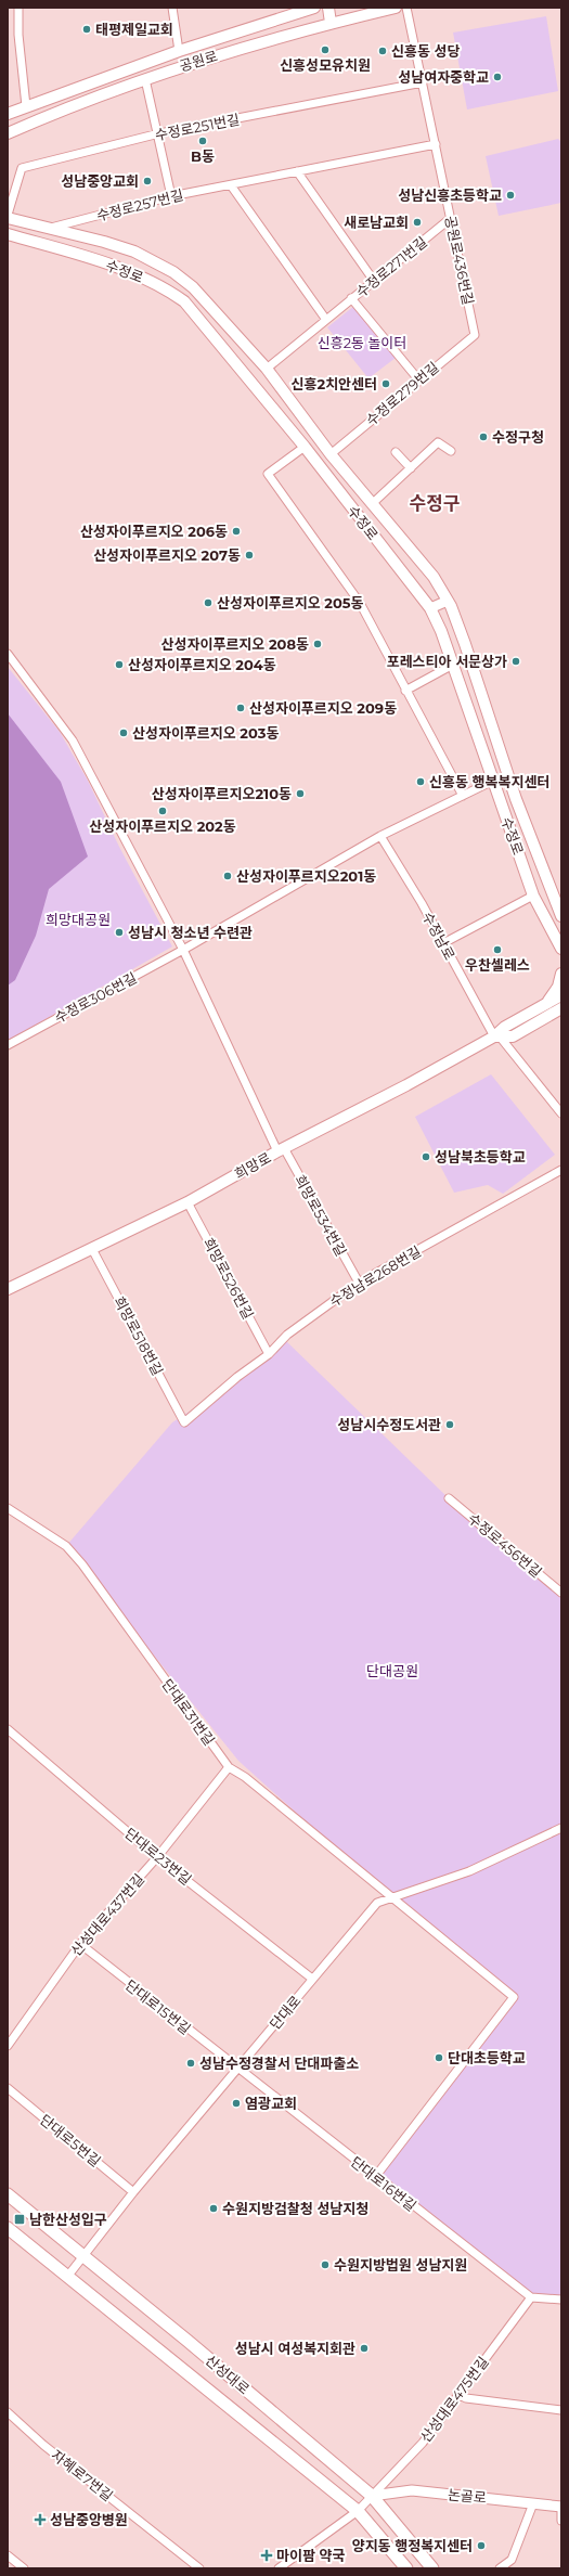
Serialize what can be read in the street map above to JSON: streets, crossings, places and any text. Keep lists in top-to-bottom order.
{
  "streets": {
    "main road": [
      "공원로",
      "수정로",
      "희망로",
      "산성대로"
    ],
    "street": [
      "수정로251번길",
      "수정로257번길",
      "공원로436번길",
      "수정로271번길",
      "수정로279번길",
      "수정남로",
      "수정로306번길",
      "희망로534번길",
      "수정남로268번길",
      "희망로526번길",
      "희망로518번길",
      "수정로456번길",
      "단대로31번길",
      "단대로23번길",
      "산성대로437번길",
      "단대로15번길",
      "단대로",
      "단대로5번길",
      "단대로16번길",
      "산성대로475번길",
      "자혜로7번길",
      "논골로"
    ]
  },
  "crossings": [
    ["수정로251번길", "공원로436번길"],
    ["수정로251번길", "수정로"],
    ["수정로257번길", "공원로436번길"],
    ["수정로257번길", "수정로"],
    ["공원로436번길", "수정로271번길"],
    ["공원로436번길", "수정로279번길"],
    ["수정로271번길", "수정로"],
    ["수정로271번길", "수정로279번길"],
    ["수정로", "수정로279번길"],
    ["수정로", "수정로306번길"],
    ["수정남로", "수정로306번길"],
    ["수정남로", "희망로"],
    ["수정로306번길", "희망로534번길"],
    ["희망로", "희망로534번길"],
    ["희망로", "희망로526번길"],
    ["희망로", "희망로518번길"],
    ["희망로534번길", "수정남로268번길"],
    ["수정남로268번길", "희망로526번길"],
    ["수정남로268번길", "희망로518번길"],
    ["단대로31번길", "산성대로437번길"],
    ["단대로31번길", "단대로"],
    ["단대로31번길", "단대로16번길"],
    ["단대로23번길", "산성대로437번길"],
    ["단대로23번길", "단대로"],
    ["산성대로437번길", "단대로15번길"],
    ["단대로15번길", "단대로"],
    ["단대로15번길", "단대로16번길"],
    ["단대로", "단대로5번길"],
    ["단대로", "단대로16번길"],
    ["단대로", "산성대로"],
    ["단대로16번길", "산성대로475번길"],
    ["산성대로", "산성대로475번길"],
    ["산성대로", "논골로"],
    ["산성대로475번길", "논골로"]
  ],
  "districts": ["수정구"],
  "parks": ["신흥2동 놀이터", "희망대공원", "단대공원"],
  "places": {
    "other": [
      "태평제일교회",
      "신흥성모유치원",
      "신흥동 성당",
      "성남여자중학교",
      "B동",
      "성남중앙교회",
      "성남신흥초등학교",
      "새로남교회",
      "신흥2치안센터",
      "수정구청",
      "산성자이푸르지오 206동",
      "산성자이푸르지오 207동",
      "산성자이푸르지오 205동",
      "산성자이푸르지오 208동",
      "포레스티아 서문상가",
      "산성자이푸르지오 204동",
      "산성자이푸르지오 209동",
      "산성자이푸르지오 203동",
      "신흥동 행복복지센터",
      "산성자이푸르지오210동",
      "산성자이푸르지오 202동",
      "산성자이푸르지오201동",
      "성남시 청소년 수련관",
      "우찬셀레스",
      "성남북초등학교",
      "성남시수정도서관",
      "단대초등학교",
      "성남수정경찰서 단대파출소",
      "염광교회",
      "수원지방검찰청 성남지청",
      "수원지방법원 성남지원",
      "성남시 여성복지회관",
      "양지동 행정복지센터"
    ],
    "transit": ["남한산성입구"],
    "health": ["성남중앙병원", "마이팜 약국"]
  }
}
